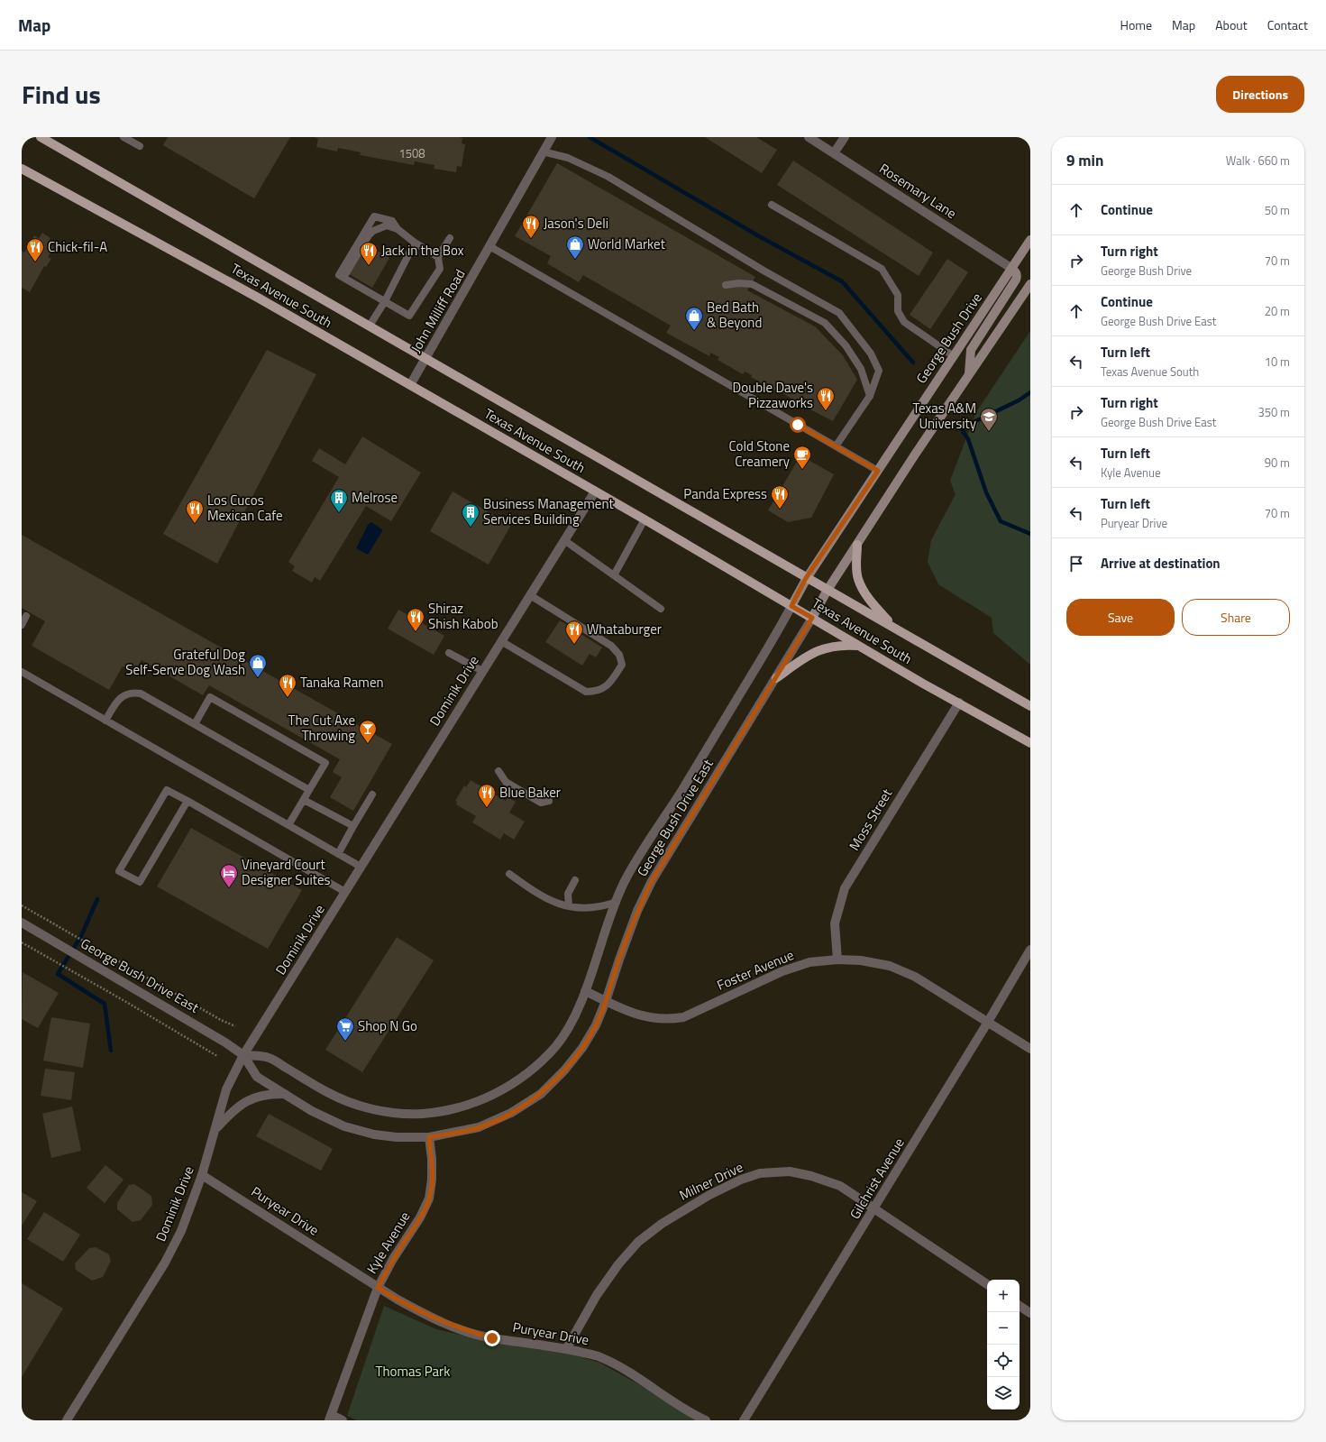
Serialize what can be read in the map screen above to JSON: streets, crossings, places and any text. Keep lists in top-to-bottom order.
{
  "streets": {
    "main road": ["Texas Avenue South", "George Bush Drive", "George Bush Drive East"],
    "street": [
      "Rosemary Lane",
      "John Milliff Road",
      "Dominik Drive",
      "Moss Street",
      "Foster Avenue",
      "Gilchrist Avenue",
      "Milner Drive",
      "Puryear Drive",
      "Kyle Avenue"
    ]
  },
  "crossings": [
    ["Rosemary Lane", "George Bush Drive"],
    ["Texas Avenue South", "John Milliff Road"],
    ["Texas Avenue South", "George Bush Drive"],
    ["Texas Avenue South", "Dominik Drive"],
    ["Texas Avenue South", "George Bush Drive East"],
    ["Texas Avenue South", "Moss Street"],
    ["George Bush Drive", "George Bush Drive East"],
    ["Dominik Drive", "George Bush Drive East"],
    ["Dominik Drive", "Puryear Drive"],
    ["George Bush Drive East", "Foster Avenue"],
    ["George Bush Drive East", "Kyle Avenue"],
    ["Moss Street", "Foster Avenue"],
    ["Foster Avenue", "Gilchrist Avenue"],
    ["Gilchrist Avenue", "Milner Drive"],
    ["Milner Drive", "Puryear Drive"],
    ["Puryear Drive", "Kyle Avenue"]
  ],
  "parks": ["Thomas Park"],
  "places": {
    "restaurant": [
      "Jason's Deli",
      "Chick-fil-A",
      "Jack in the Box",
      "Double Dave's Pizzaworks",
      "Panda Express",
      "Los Cucos Mexican Cafe",
      "Shiraz Shish Kabob",
      "Whataburger",
      "Tanaka Ramen",
      "Blue Baker"
    ],
    "shop": ["World Market", "Bed Bath & Beyond", "Grateful Dog Self-Serve Dog Wash"],
    "school or university": ["Texas A&M University"],
    "cafe": ["Cold Stone Creamery"],
    "building": ["Melrose", "Business Management Services Building"],
    "bar": ["The Cut Axe Throwing"],
    "hotel": ["Vineyard Court Designer Suites"],
    "supermarket": ["Shop N Go"]
  },
  "house_numbers": ["1508"],
  "page": {
    "header": "Map",
    "nav": [
      "Home",
      "Map",
      "About",
      "Contact"
    ],
    "title": "Find us",
    "buttons": [
      "Directions",
      ["Save", "Share"]
    ],
    "heading": ["9 min", "Walk · 660 m"],
    "list": [
      ["Continue", "50 m"],
      ["Turn right", "George Bush Drive", "70 m"],
      ["Continue", "George Bush Drive East", "20 m"],
      ["Turn left", "Texas Avenue South", "10 m"],
      ["Turn right", "George Bush Drive East", "350 m"],
      ["Turn left", "Kyle Avenue", "90 m"],
      ["Turn left", "Puryear Drive", "70 m"],
      "Arrive at destination"
    ],
    "map_buttons": ["+", "−"]
  }
}
